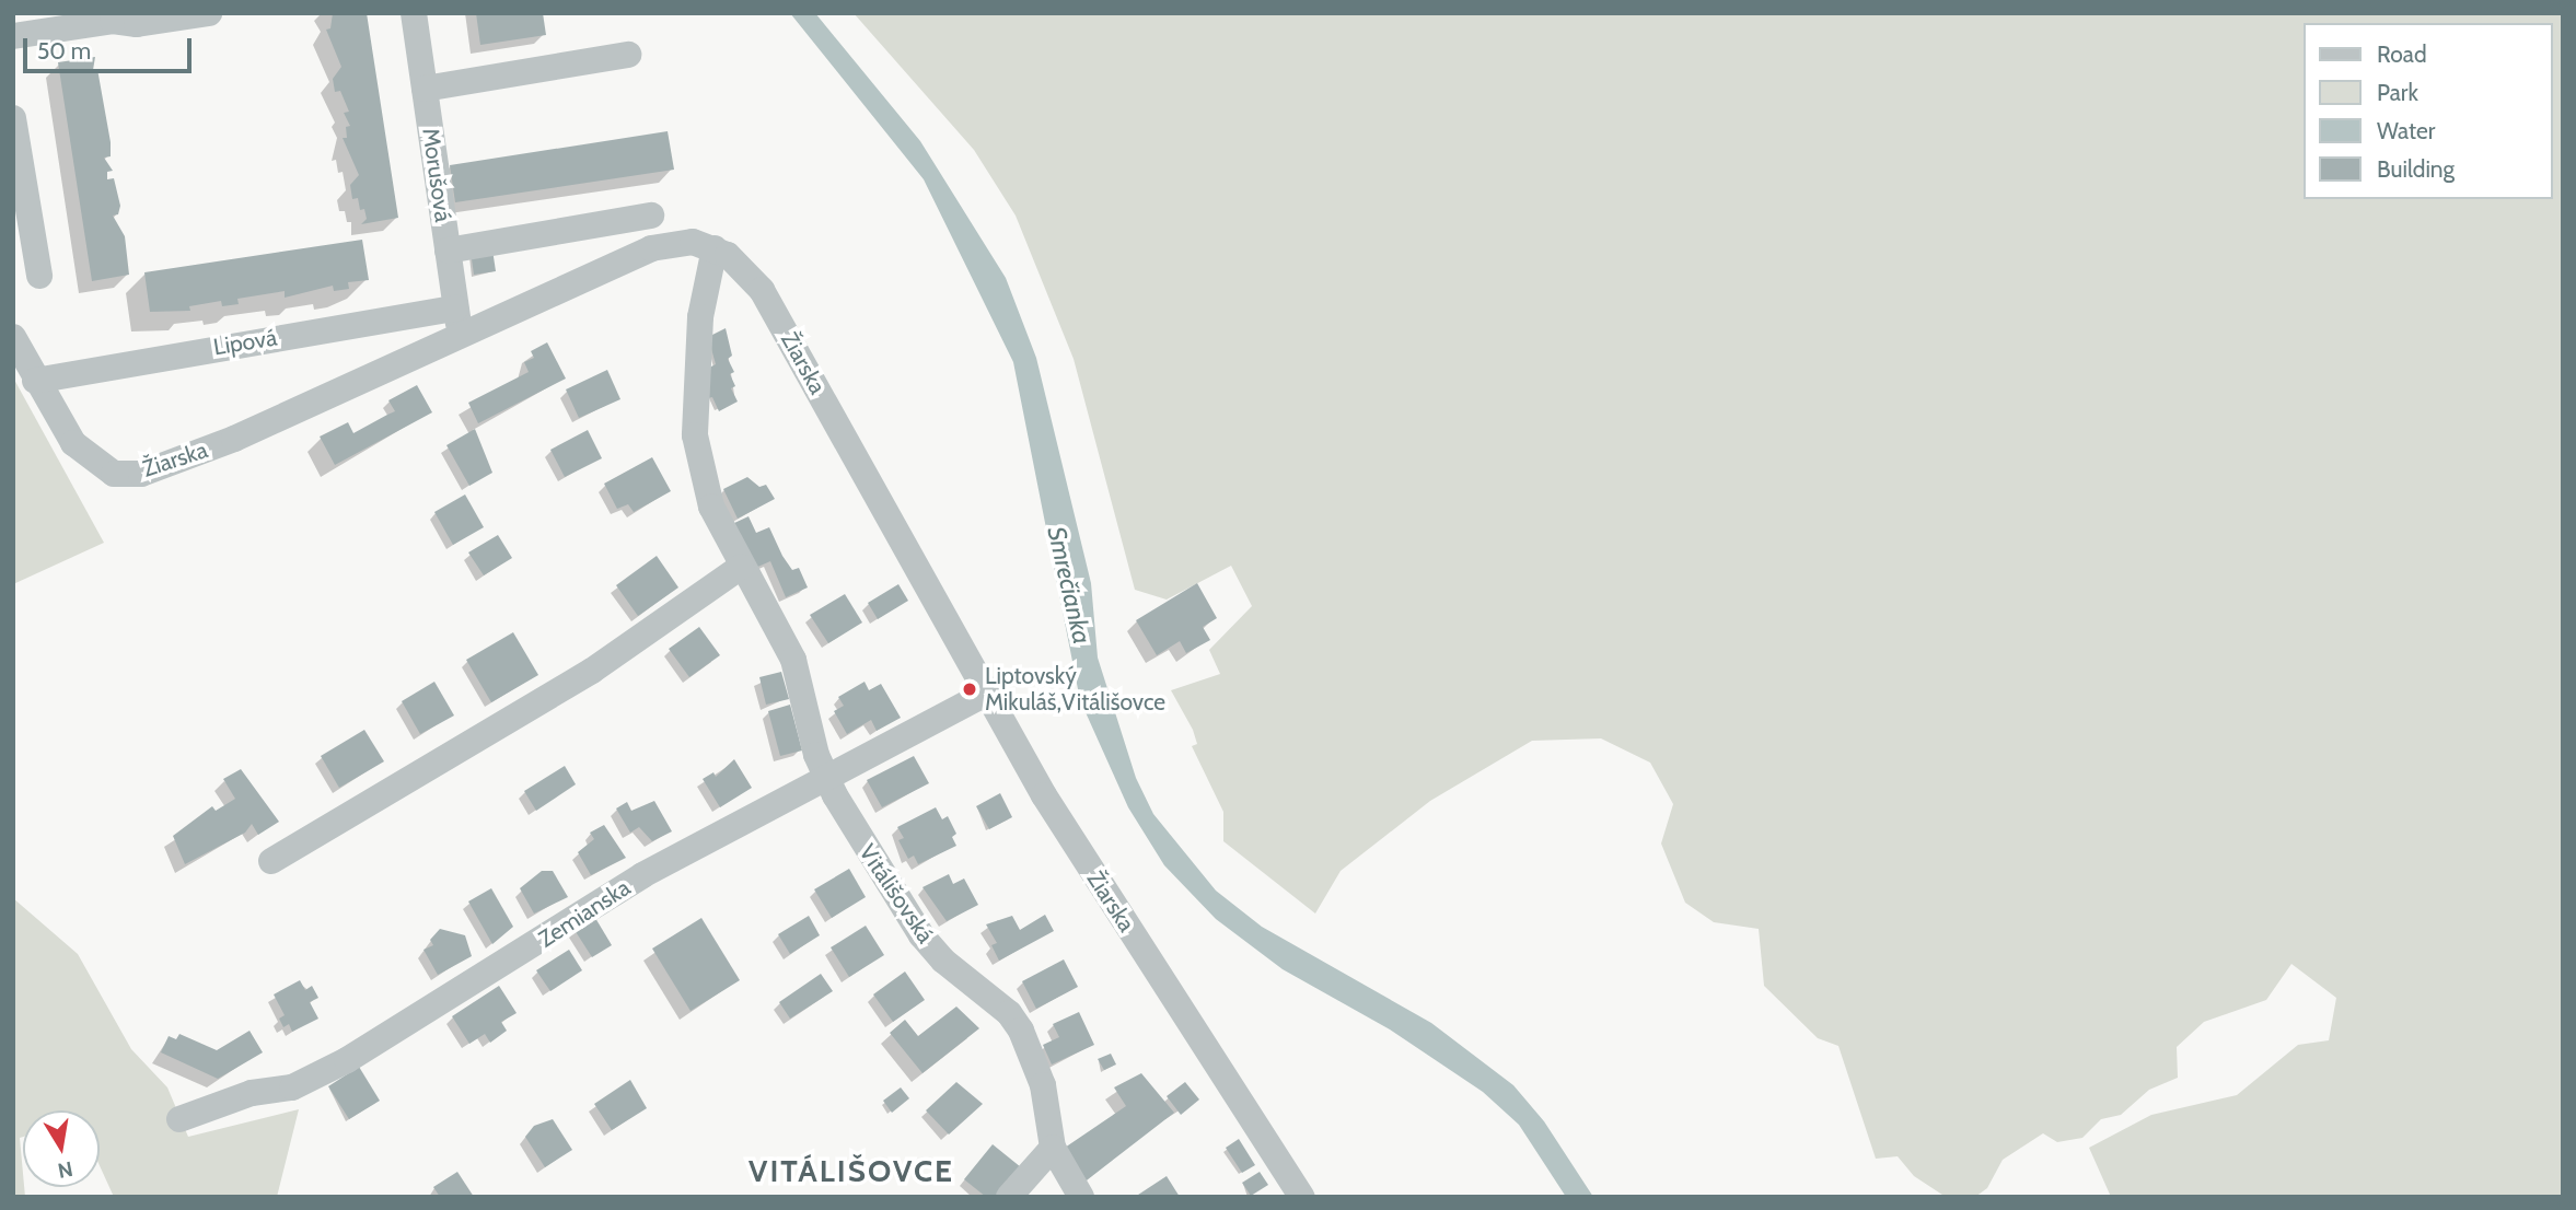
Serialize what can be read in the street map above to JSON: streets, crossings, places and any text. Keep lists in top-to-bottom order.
{
  "streets": {
    "street": [
      "Morušová",
      "Lipová",
      "Žiarska",
      "Vitálišovská",
      "Zemianska"
    ]
  },
  "crossings": [
    ["Morušová", "Lipová"],
    ["Morušová", "Žiarska"],
    ["Lipová", "Žiarska"],
    ["Žiarska", "Vitálišovská"],
    ["Žiarska", "Zemianska"],
    ["Vitálišovská", "Zemianska"]
  ],
  "districts": ["VITÁLIŠOVCE"],
  "water": ["Smrečianka"],
  "places": ["Liptovský Mikuláš,Vitálišovce"],
  "legend": [
    "Road",
    "Park",
    "Water",
    "Building"
  ],
  "scale_bar": "50 m",
  "north": "bottom"
}
